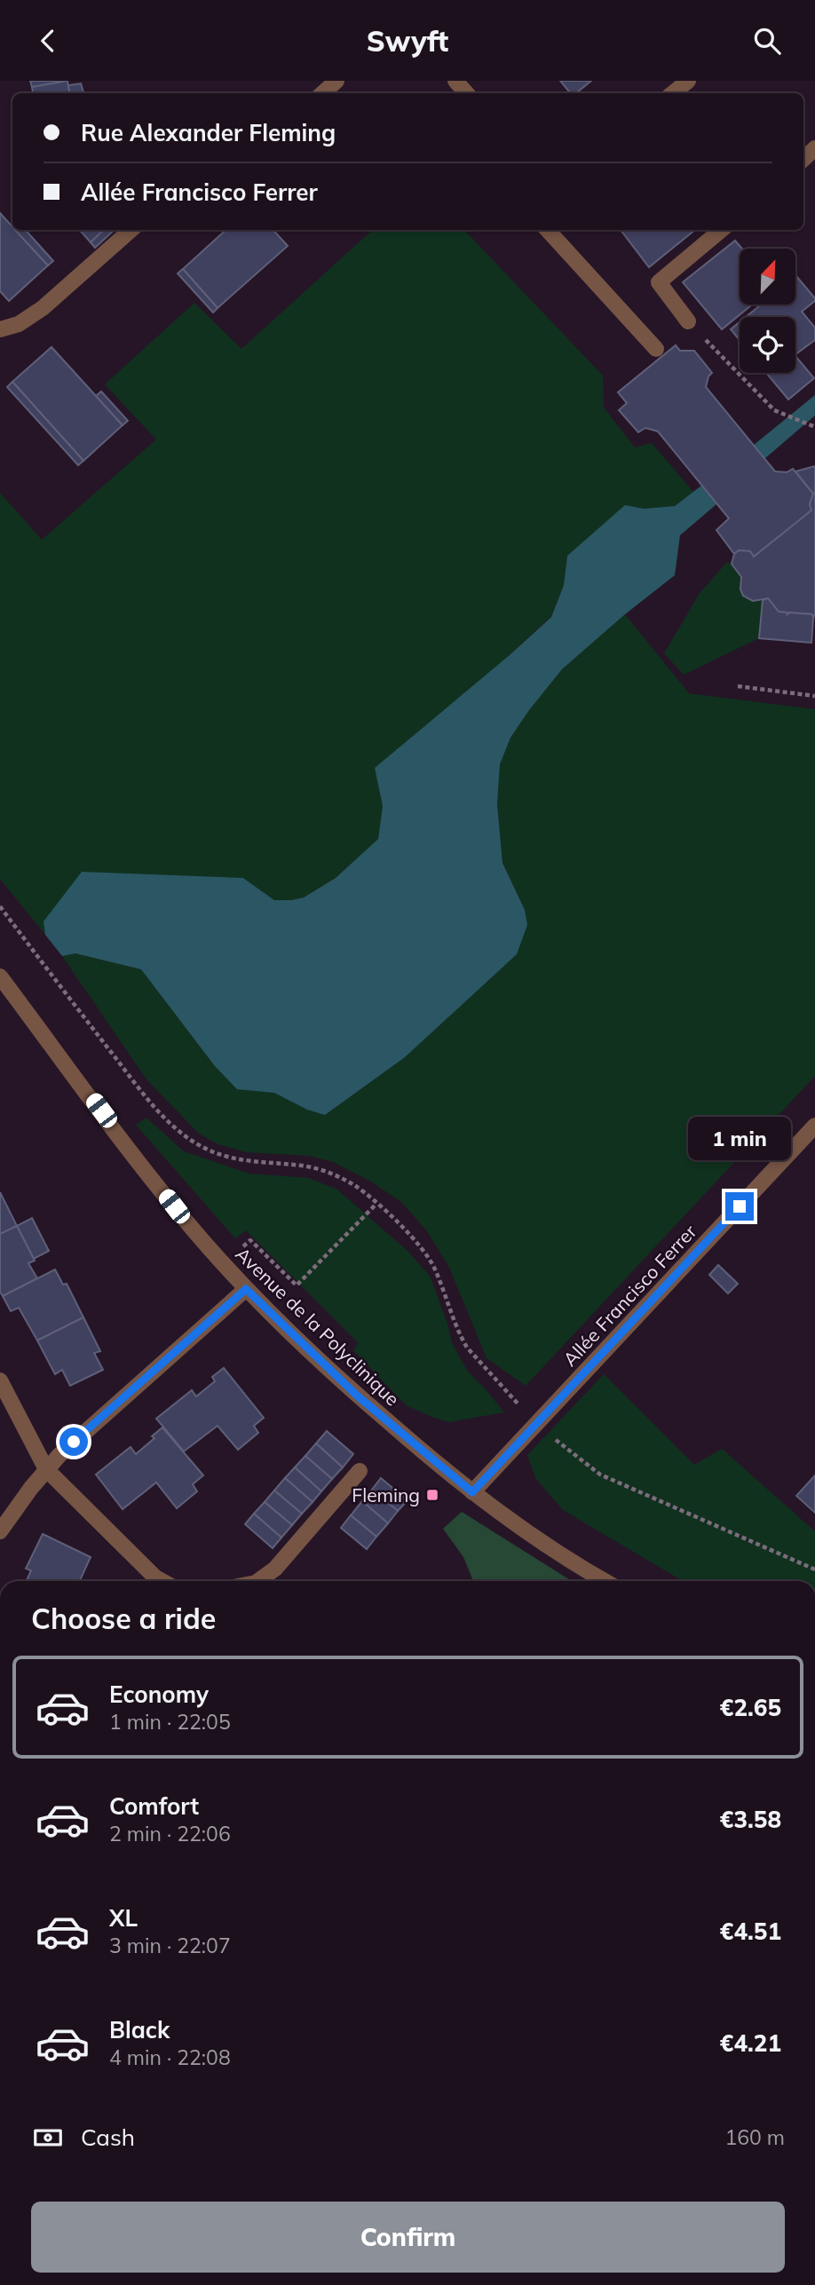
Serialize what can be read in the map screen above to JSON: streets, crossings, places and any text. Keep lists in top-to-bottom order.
{
  "streets": {
    "street": ["Allée Francisco Ferrer", "Avenue de la Polyclinique"]
  },
  "crossings": [
    ["Allée Francisco Ferrer", "Avenue de la Polyclinique"]
  ],
  "places": {
    "transit": ["Fleming"]
  },
  "north": "top right",
  "page": {
    "header": "Swyft",
    "banner": ["Rue Alexander Fleming", "Allée Francisco Ferrer"],
    "bubble": "1 min",
    "heading": "Choose a ride",
    "list": [
      {
        "name": "Economy",
        "note": "1 min · 22:05",
        "value": "€2.65"
      },
      {
        "name": "Comfort",
        "note": "2 min · 22:06",
        "value": "€3.58"
      },
      {
        "name": "XL",
        "note": "3 min · 22:07",
        "value": "€4.51"
      },
      {
        "name": "Black",
        "note": "4 min · 22:08",
        "value": "€4.21"
      }
    ],
    "pay": ["Cash", "160 m"],
    "buttons": "Confirm"
  }
}
